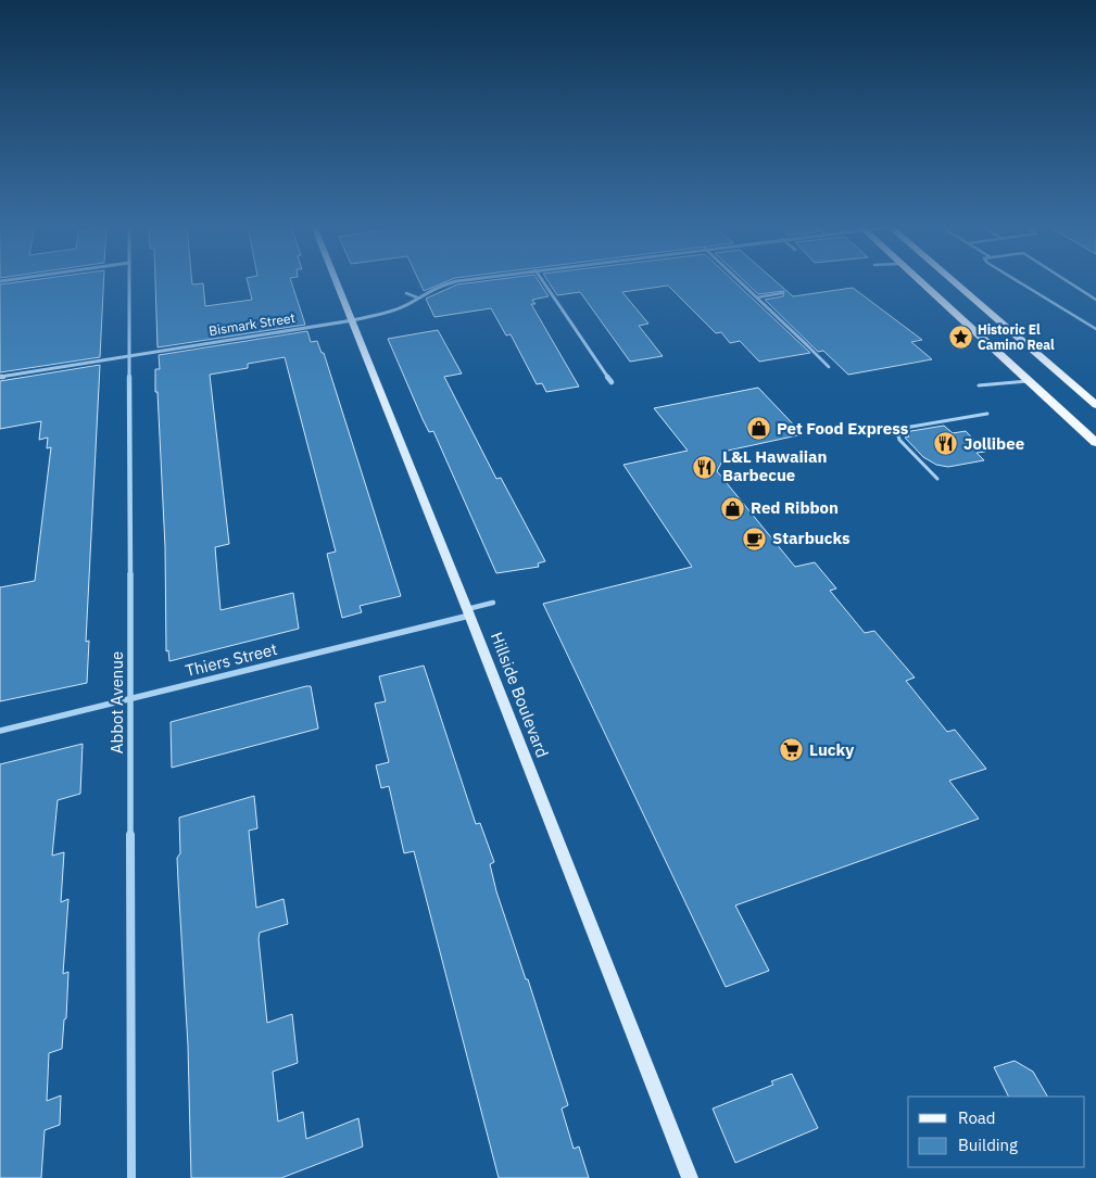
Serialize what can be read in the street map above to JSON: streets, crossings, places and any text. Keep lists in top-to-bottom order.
{
  "streets": {
    "main road": ["Hillside Boulevard"],
    "street": ["Bismark Street", "Thiers Street", "Abbot Avenue"]
  },
  "crossings": [
    ["Bismark Street", "Hillside Boulevard"],
    ["Bismark Street", "Abbot Avenue"],
    ["Thiers Street", "Hillside Boulevard"],
    ["Thiers Street", "Abbot Avenue"]
  ],
  "places": {
    "place": ["Historic El Camino Real"],
    "shop": ["Pet Food Express", "Red Ribbon"],
    "restaurant": ["Jollibee", "L&L Hawaiian Barbecue"],
    "cafe": ["Starbucks"],
    "supermarket": ["Lucky"]
  },
  "legend": ["Road", "Building"]
}
